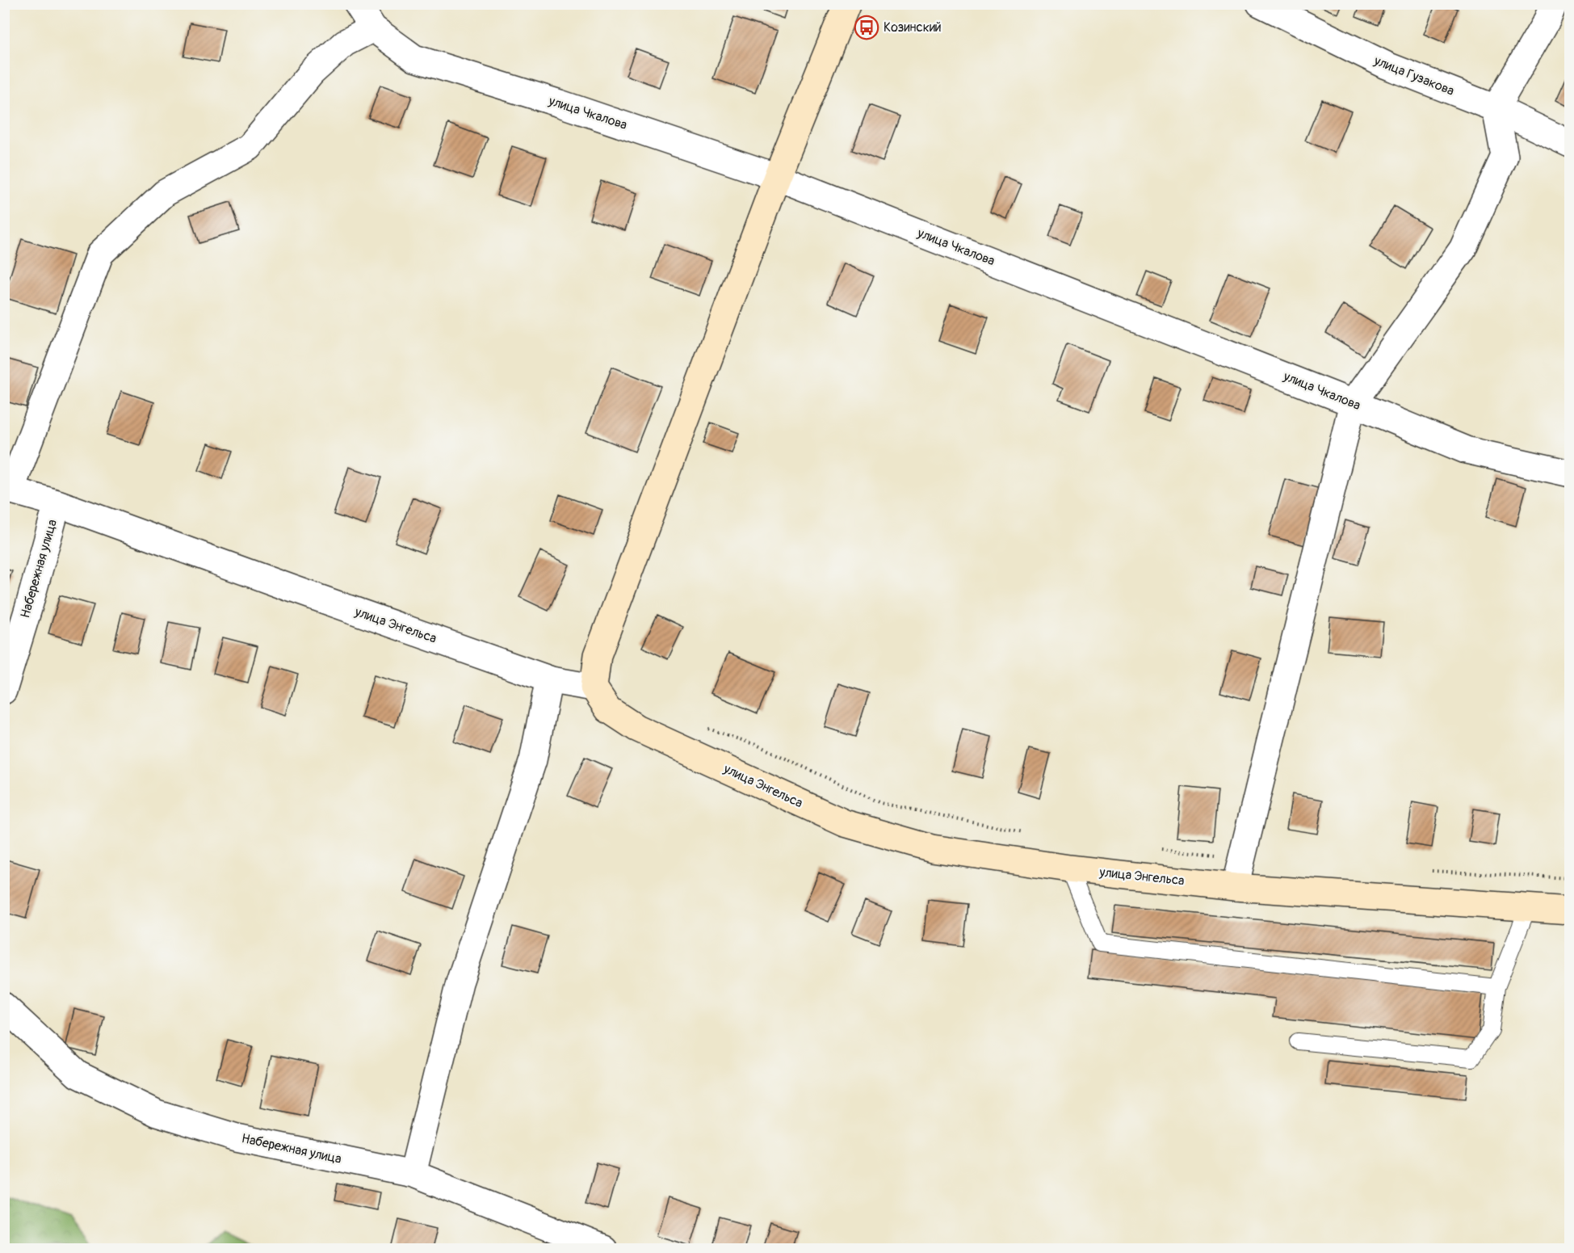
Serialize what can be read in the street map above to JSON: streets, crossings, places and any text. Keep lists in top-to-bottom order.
{
  "streets": {
    "main road": ["улица Энгельса"],
    "street": ["улица Гузакова", "улица Чкалова", "Набережная улица"]
  },
  "crossings": [
    ["Набережная улица", "улица Энгельса"]
  ],
  "places": {
    "bus stop": ["Козинский"]
  }
}
